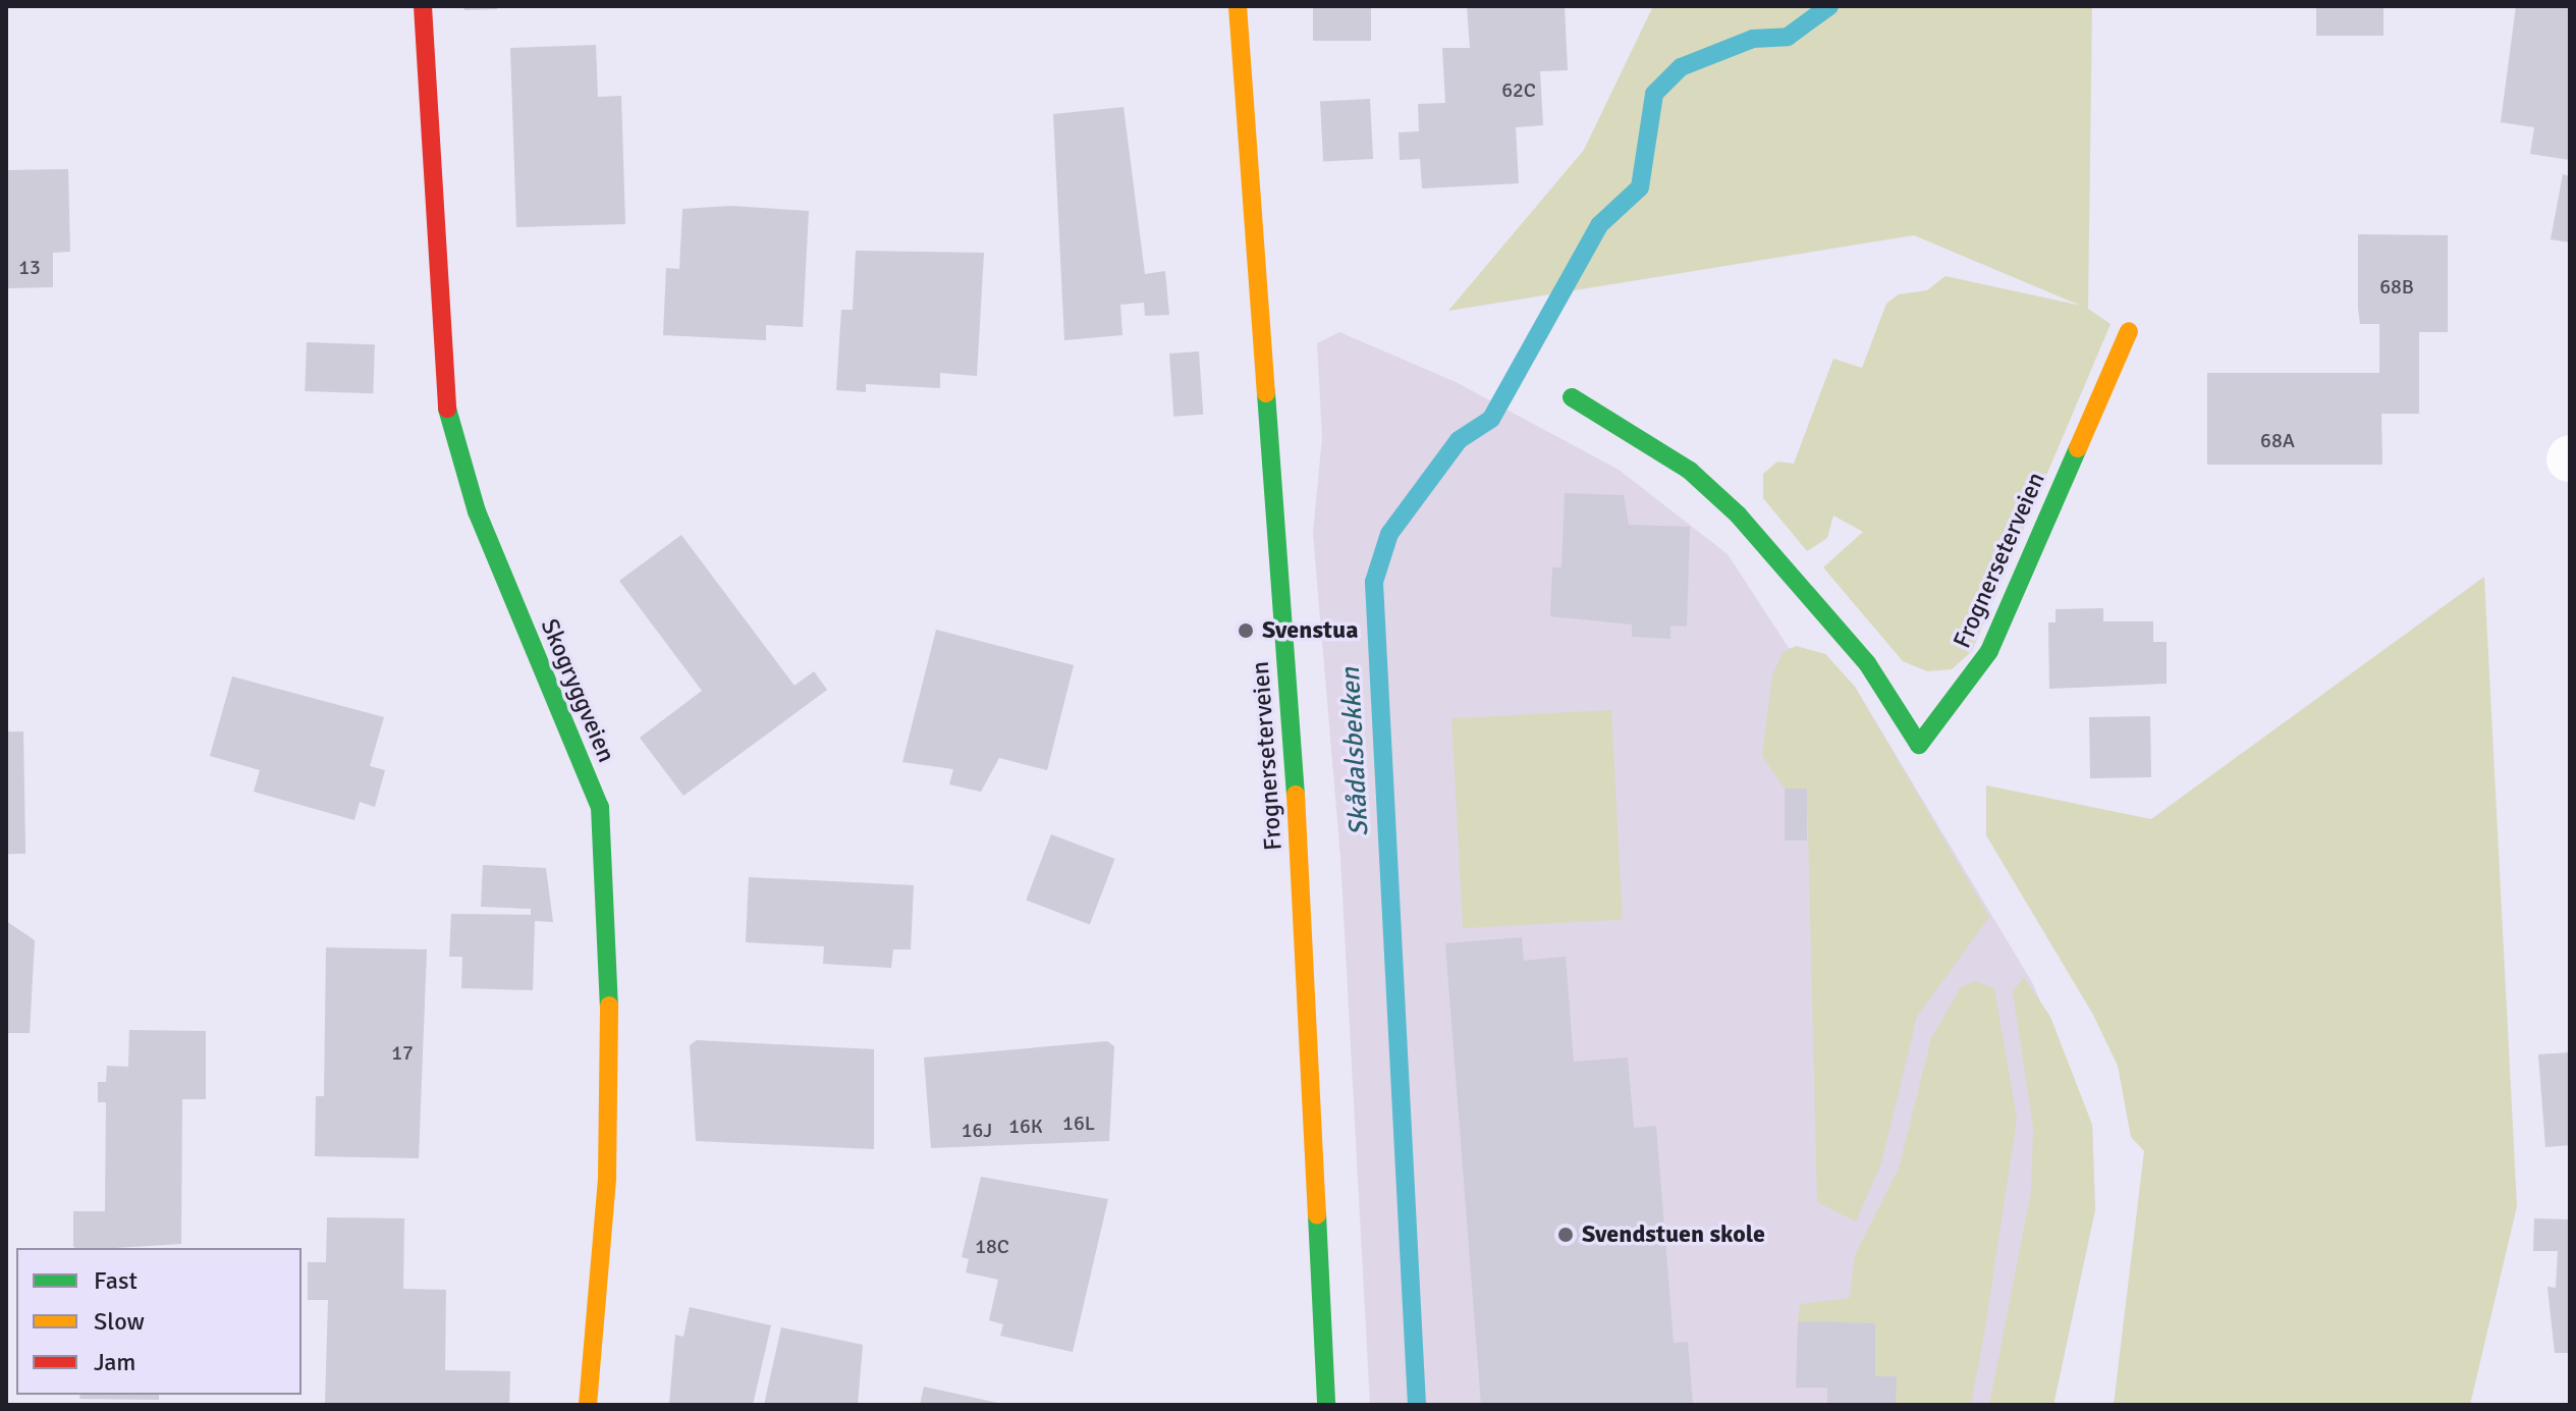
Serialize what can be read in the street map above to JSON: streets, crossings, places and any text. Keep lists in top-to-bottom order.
{
  "streets": {
    "street": ["Frognerseterveien", "Skogryggveien"]
  },
  "water": ["Skådalsbekken"],
  "places": ["Svenstua", "Svendstuen skole"],
  "house_numbers": [
    "62C",
    "13",
    "68B",
    "68A",
    "17",
    "16L",
    "16K",
    "16J",
    "18C"
  ],
  "legend": ["Fast", "Slow", "Jam"]
}
